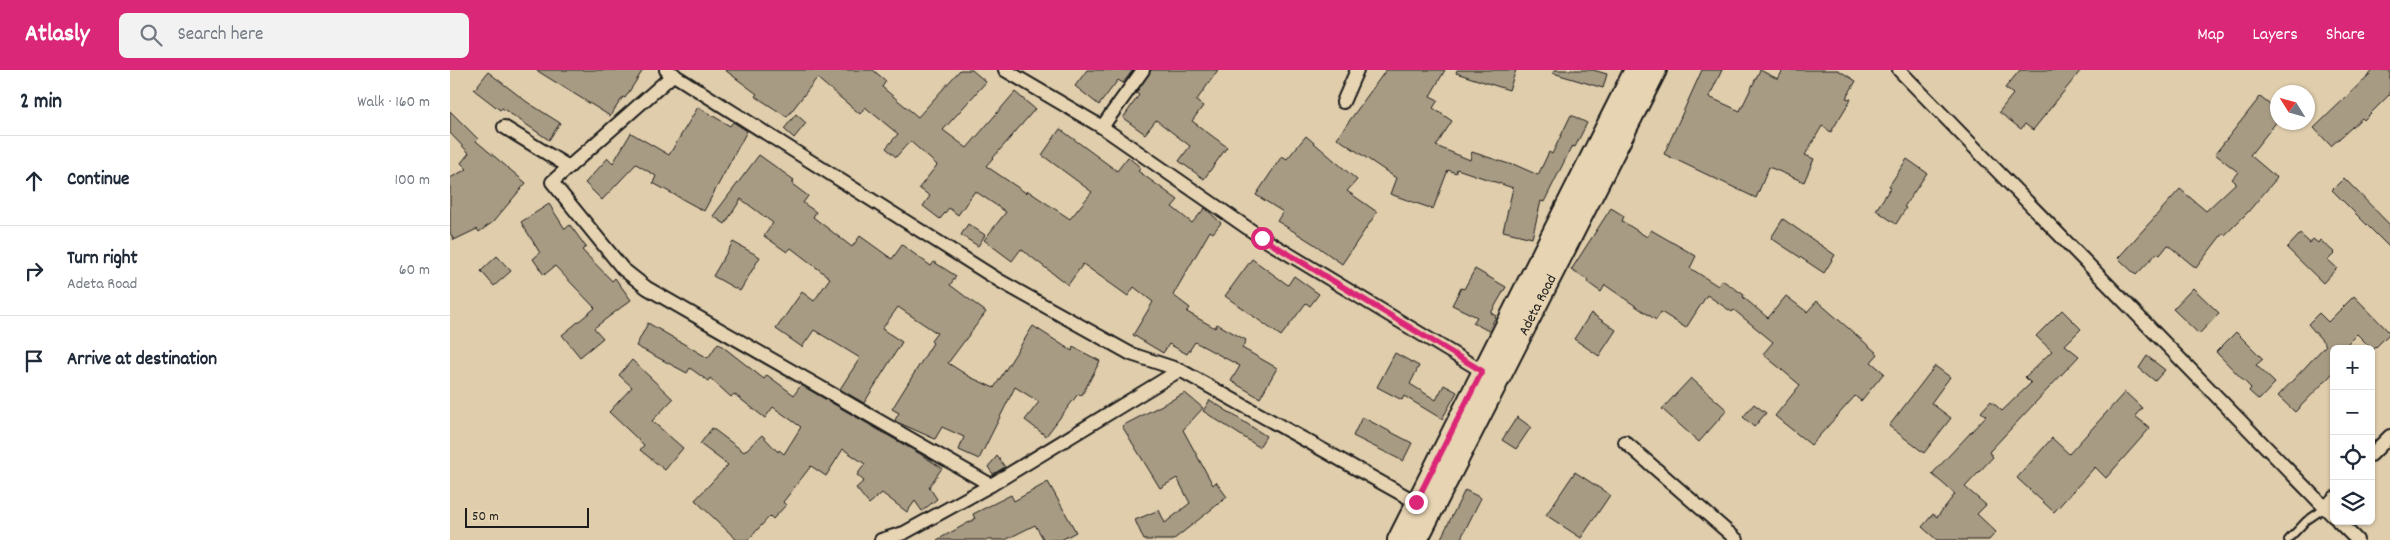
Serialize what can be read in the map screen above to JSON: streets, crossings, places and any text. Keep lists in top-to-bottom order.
{
  "streets": {
    "main road": ["Adeta Road"]
  },
  "scale_bar": "50 m",
  "north": "top left",
  "page": {
    "header": "Atlasly",
    "search": "Search here",
    "nav": ["Map", "Layers", "Share"],
    "heading": ["2 min", "Walk · 160 m"],
    "list": [
      ["Continue", "100 m"],
      ["Turn right", "Adeta Road", "60 m"],
      "Arrive at destination"
    ],
    "map_buttons": ["+", "−"],
    "scale": "50 m"
  }
}
